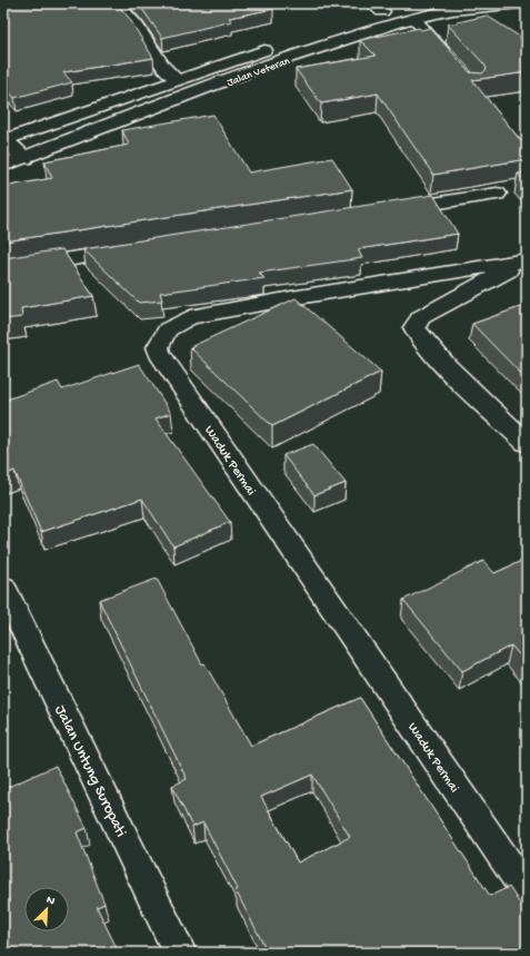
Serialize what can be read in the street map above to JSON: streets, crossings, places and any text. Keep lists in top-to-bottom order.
{
  "streets": {
    "main road": ["Jalan Veteran", "Waduk Permai", "Jalan Untung Suropati"]
  },
  "north": "top right"
}
